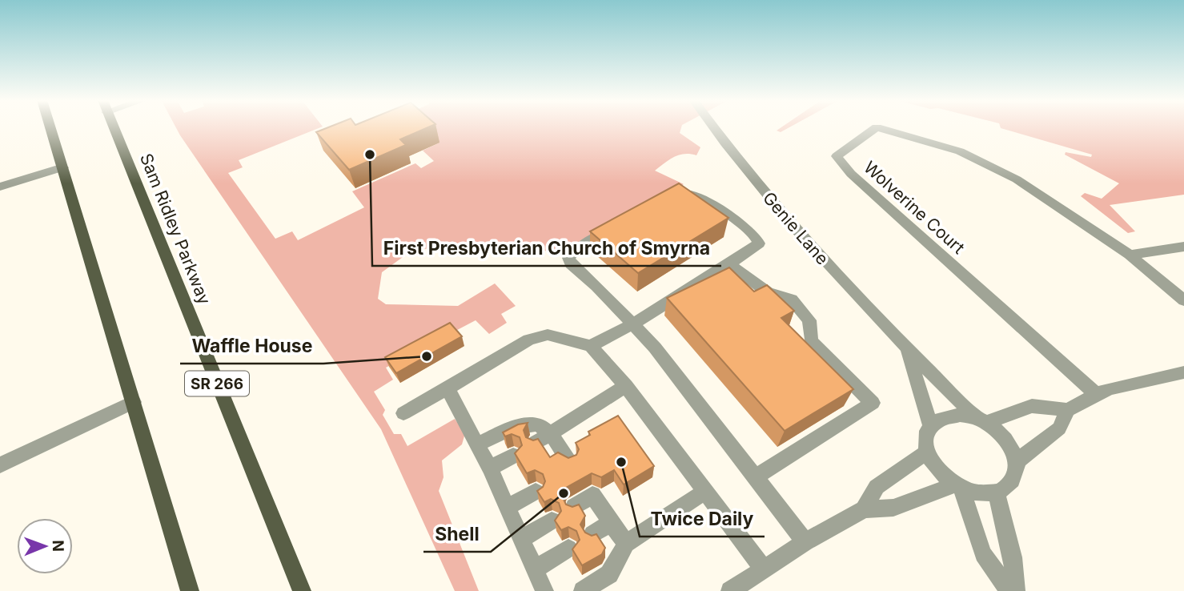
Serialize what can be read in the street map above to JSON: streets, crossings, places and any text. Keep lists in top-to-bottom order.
{
  "streets": {
    "main road": ["Sam Ridley Parkway", "SR 266"],
    "street": ["Wolverine Court", "Genie Lane"]
  },
  "places": [
    "First Presbyterian Church of Smyrna",
    "Waffle House",
    "Twice Daily",
    "Shell"
  ],
  "north": "right"
}
